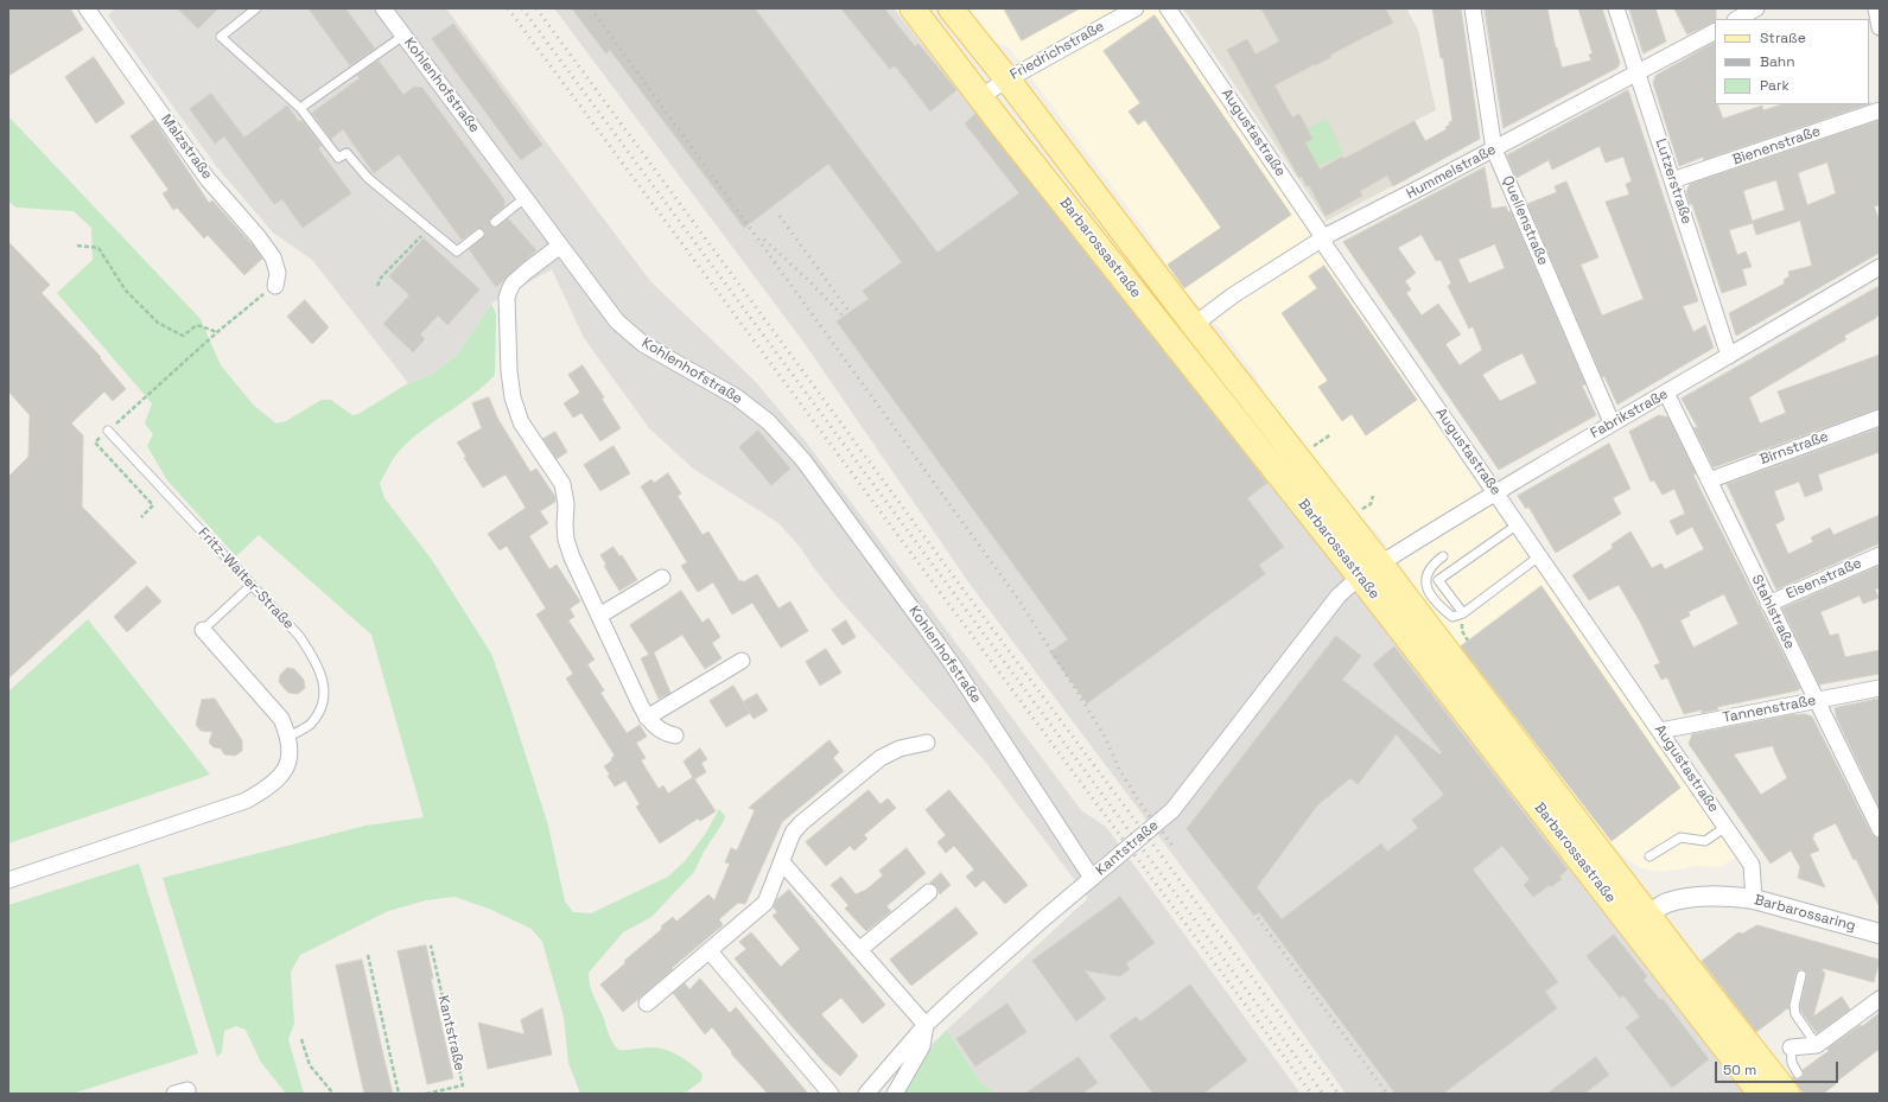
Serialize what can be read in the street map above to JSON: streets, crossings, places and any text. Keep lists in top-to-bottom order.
{
  "streets": {
    "main road": ["Barbarossastraße"],
    "street": [
      "Friedrichstraße",
      "Kohlenhofstraße",
      "Augustastraße",
      "Bienenstraße",
      "Malzstraße",
      "Hummelstraße",
      "Lutzerstraße",
      "Quellenstraße",
      "Fabrikstraße",
      "Birnstraße",
      "Eisenstraße",
      "Stahlstraße",
      "Tannenstraße",
      "Kantstraße",
      "Barbarossaring"
    ],
    "lane": ["Fritz-Walter-Straße"]
  },
  "crossings": [
    ["Friedrichstraße", "Barbarossastraße"],
    ["Kohlenhofstraße", "Kantstraße"],
    ["Augustastraße", "Hummelstraße"],
    ["Augustastraße", "Fabrikstraße"],
    ["Augustastraße", "Tannenstraße"],
    ["Augustastraße", "Barbarossaring"],
    ["Bienenstraße", "Lutzerstraße"],
    ["Hummelstraße", "Lutzerstraße"],
    ["Hummelstraße", "Quellenstraße"],
    ["Hummelstraße", "Barbarossastraße"],
    ["Lutzerstraße", "Fabrikstraße"],
    ["Quellenstraße", "Fabrikstraße"],
    ["Barbarossastraße", "Fabrikstraße"],
    ["Barbarossastraße", "Kantstraße"],
    ["Barbarossastraße", "Barbarossaring"],
    ["Fabrikstraße", "Stahlstraße"],
    ["Fabrikstraße", "Kantstraße"],
    ["Birnstraße", "Stahlstraße"],
    ["Eisenstraße", "Stahlstraße"],
    ["Stahlstraße", "Tannenstraße"]
  ],
  "legend": ["Straße", "Bahn", "Park"],
  "scale_bar": "50 m"
}
